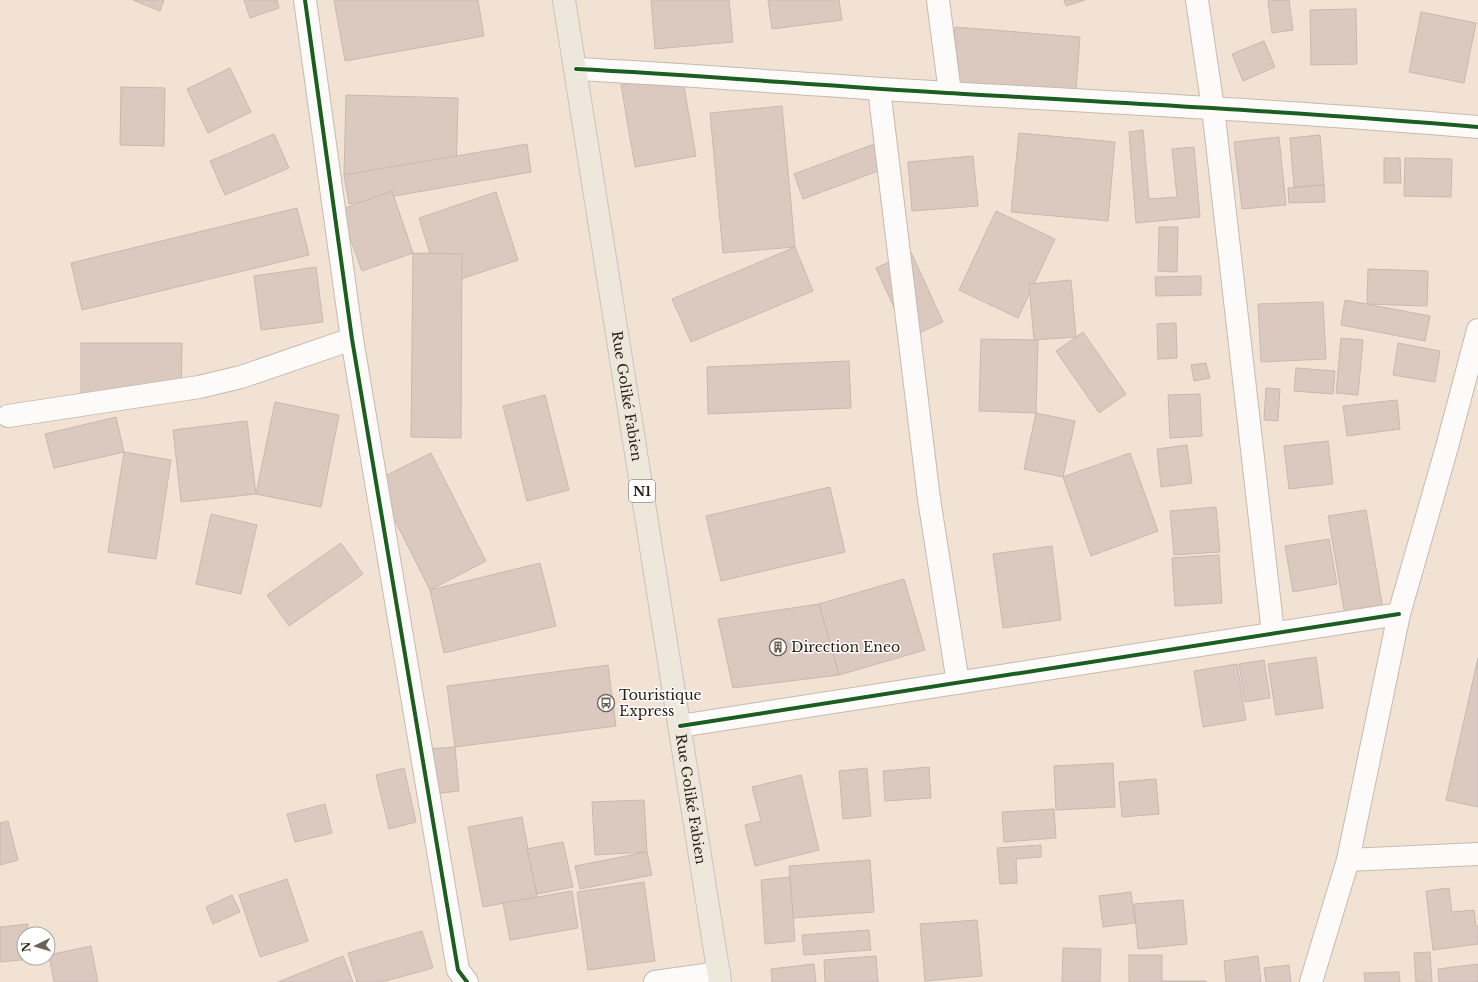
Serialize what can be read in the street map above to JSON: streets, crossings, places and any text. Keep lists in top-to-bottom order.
{
  "streets": {
    "highway": ["Rue Goliké Fabien", "N1"]
  },
  "places": {
    "building": ["Direction Eneo"],
    "bus stop": ["Touristique Express"]
  },
  "north": "left"
}
